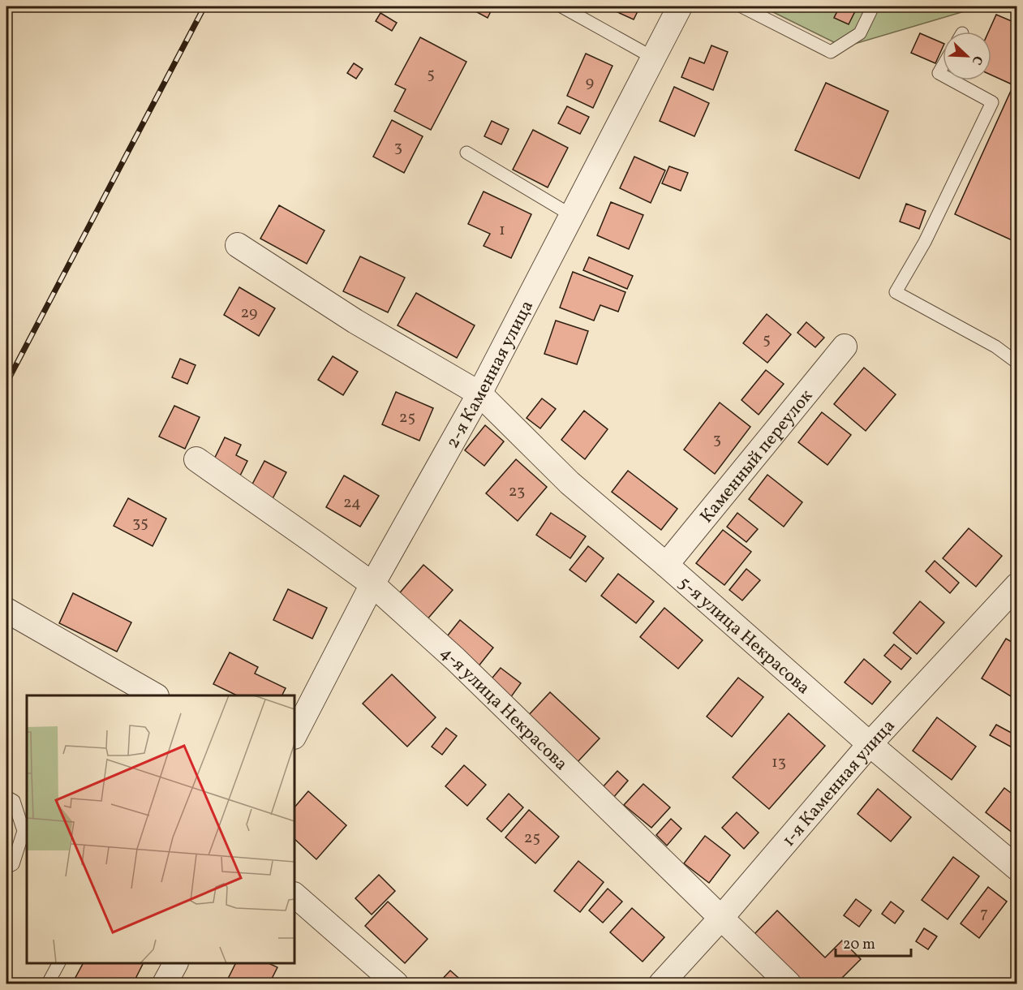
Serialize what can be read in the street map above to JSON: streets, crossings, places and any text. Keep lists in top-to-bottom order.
{
  "streets": {
    "street": [
      "2-я Каменная улица",
      "Каменный переулок",
      "5-я улица Некрасова",
      "4-я улица Некрасова",
      "1-я Каменная улица"
    ]
  },
  "crossings": [
    ["2-я Каменная улица", "5-я улица Некрасова"],
    ["2-я Каменная улица", "4-я улица Некрасова"],
    ["Каменный переулок", "5-я улица Некрасова"],
    ["5-я улица Некрасова", "1-я Каменная улица"],
    ["4-я улица Некрасова", "1-я Каменная улица"]
  ],
  "house_numbers": [
    "5",
    "9",
    "3",
    "1",
    "29",
    "5",
    "25",
    "3",
    "23",
    "24",
    "35",
    "13",
    "25",
    "7"
  ],
  "scale_bar": "20 m",
  "north": "bottom right"
}
